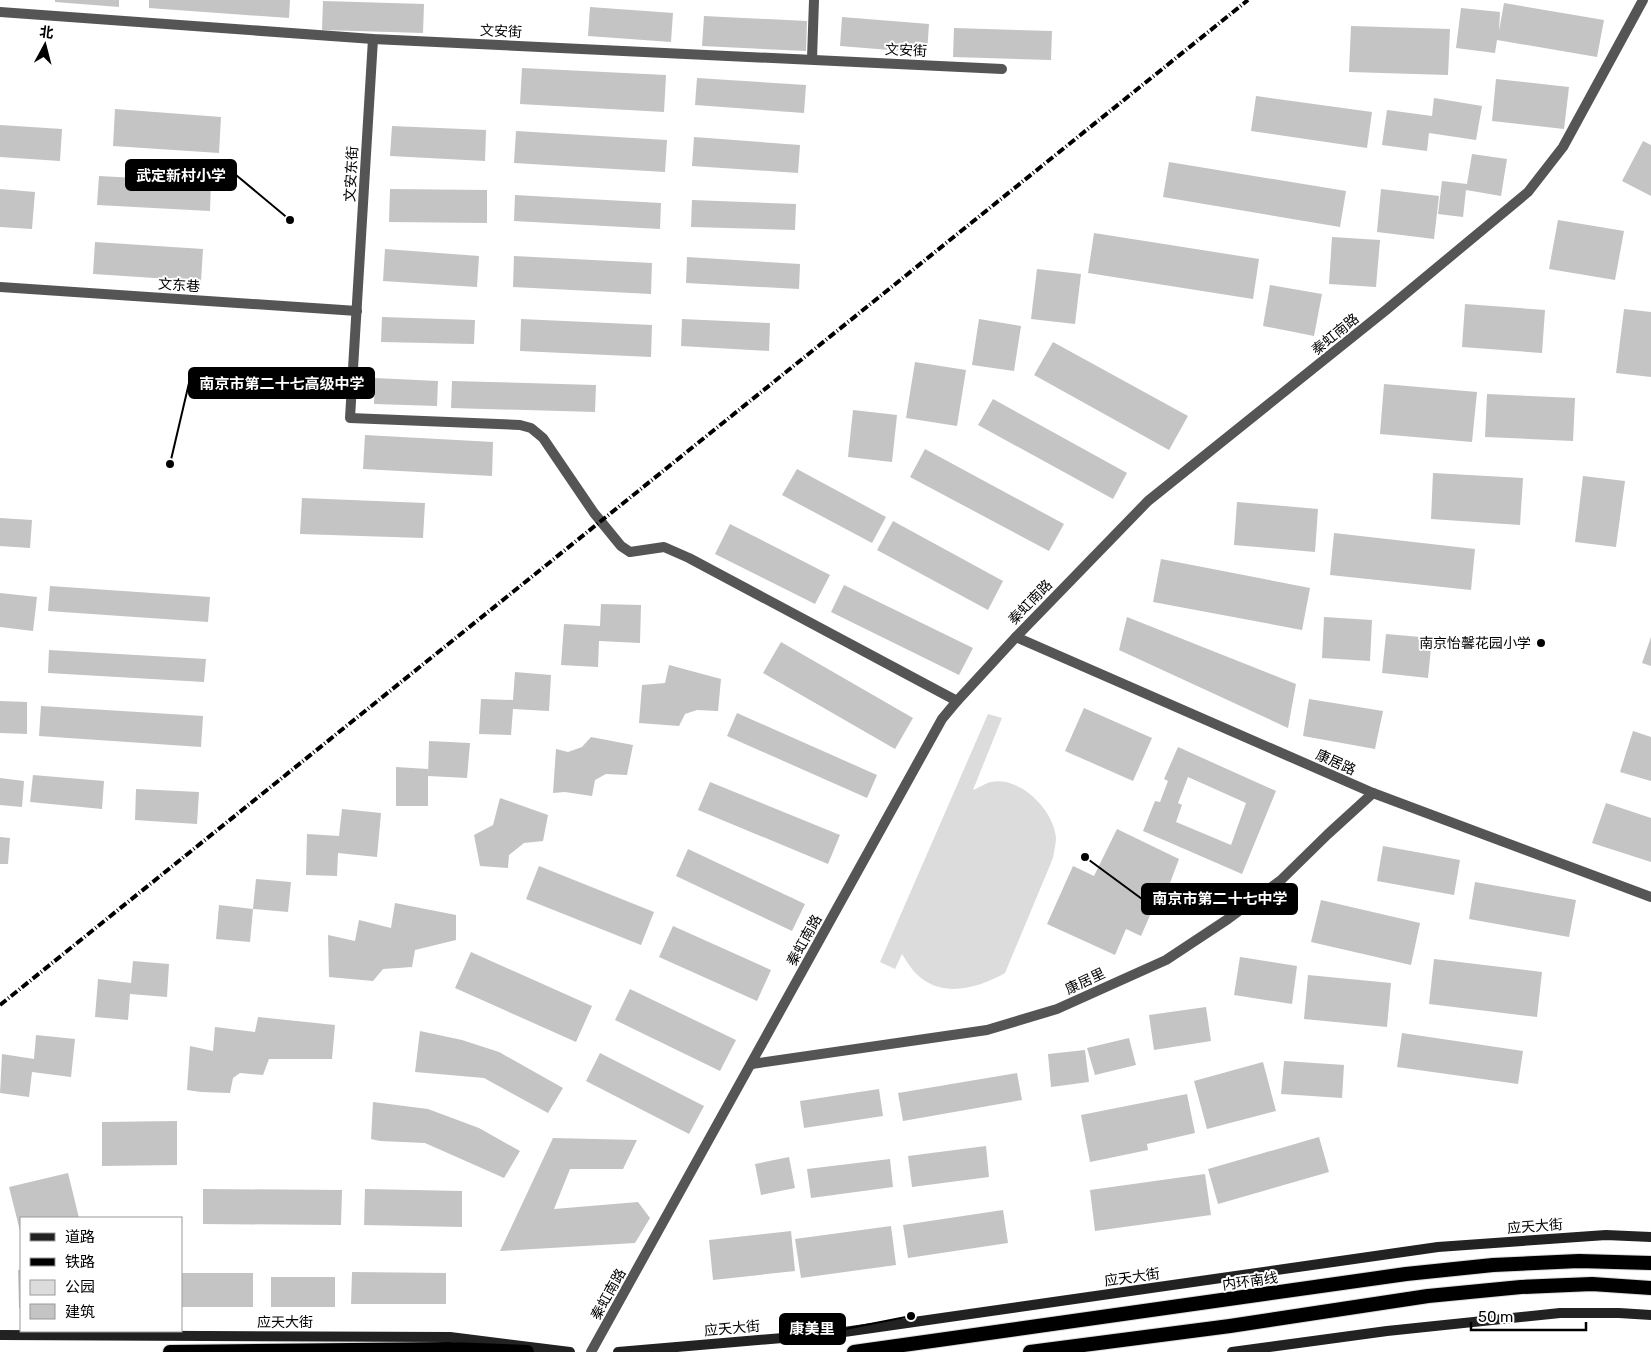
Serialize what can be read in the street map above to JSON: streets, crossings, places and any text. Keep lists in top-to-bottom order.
{
  "streets": {
    "highway": ["内环南线"],
    "main road": ["应天大街"],
    "street": [
      "文安街",
      "文安东街",
      "文东巷",
      "秦虹南路",
      "康居路",
      "康居里"
    ]
  },
  "crossings": [
    ["文安街", "文安东街"],
    ["文安东街", "文东巷"],
    ["文安东街", "秦虹南路"],
    ["秦虹南路", "康居路"],
    ["秦虹南路", "康居里"],
    ["康居路", "康居里"]
  ],
  "places": [
    "武定新村小学",
    "南京市第二十七高级中学",
    "南京怡馨花园小学",
    "南京市第二十七中学",
    "康美里"
  ],
  "legend": [
    "道路",
    "铁路",
    "公园",
    "建筑"
  ],
  "scale_bar": "50 m",
  "north": "top"
}
